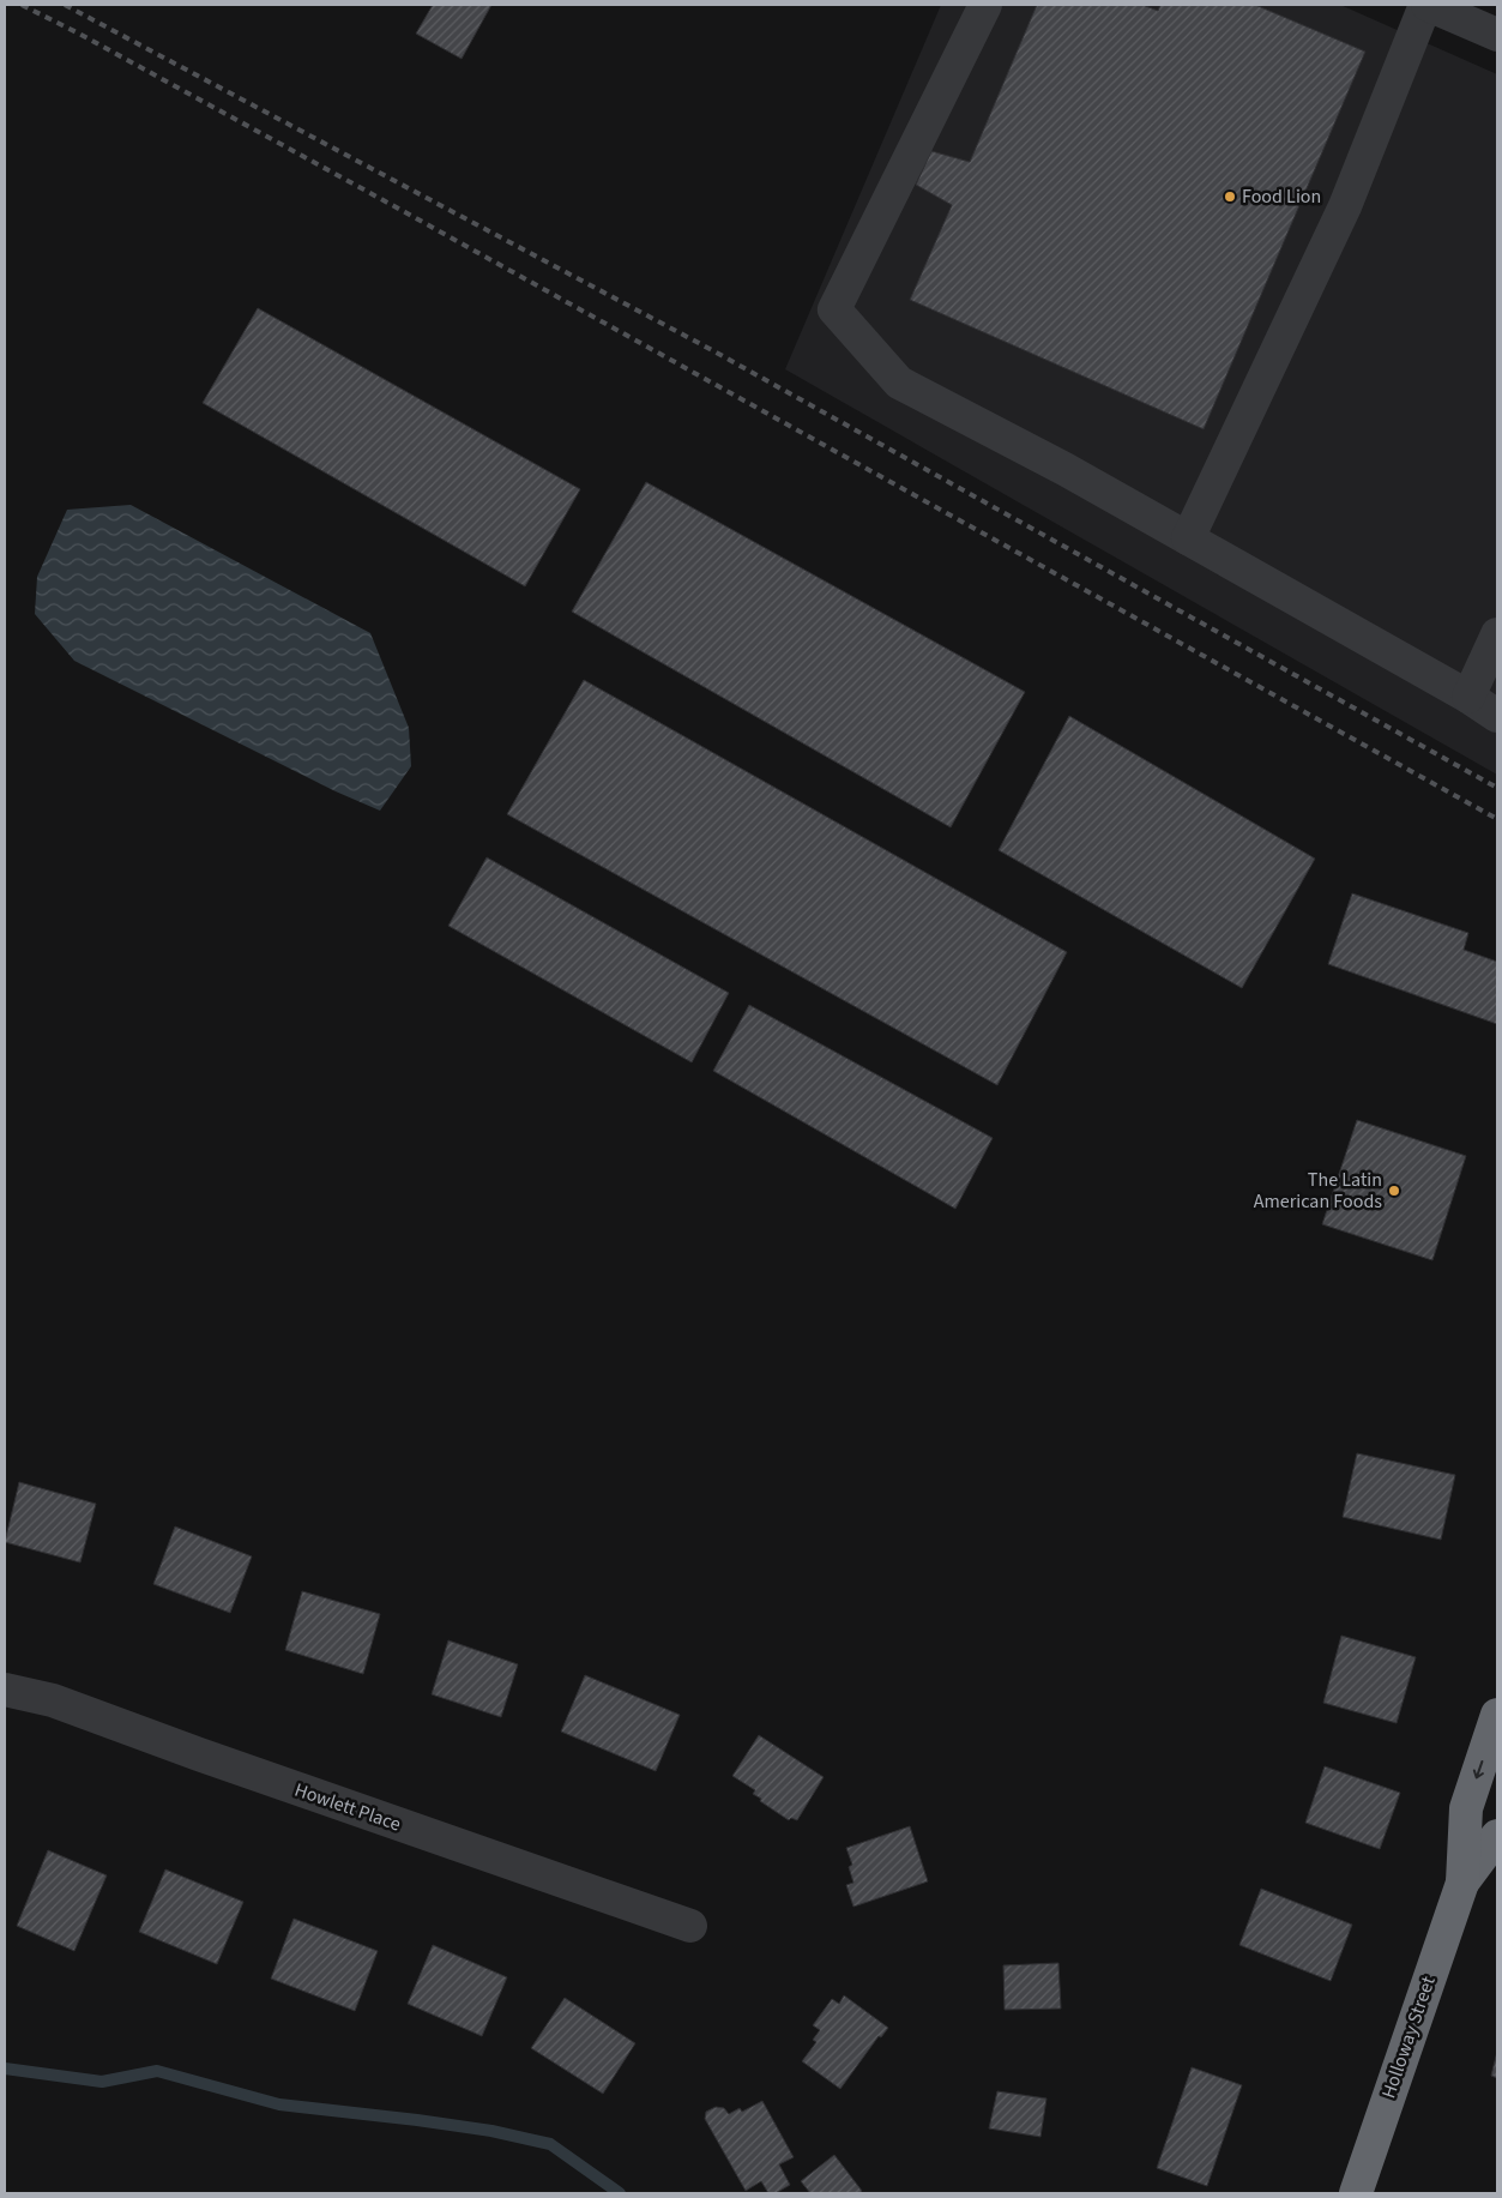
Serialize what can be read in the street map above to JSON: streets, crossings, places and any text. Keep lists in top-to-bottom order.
{
  "streets": {
    "highway": ["Holloway Street"],
    "street": ["Howlett Place"]
  },
  "places": ["Food Lion", "The Latin American Foods"]
}
